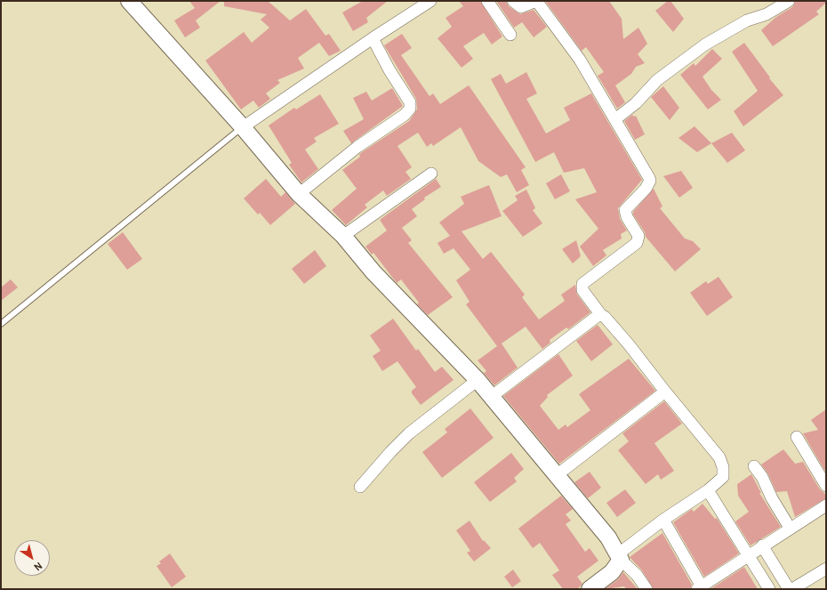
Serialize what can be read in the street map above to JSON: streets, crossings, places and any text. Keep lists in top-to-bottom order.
{
  "north": "bottom right"
}
